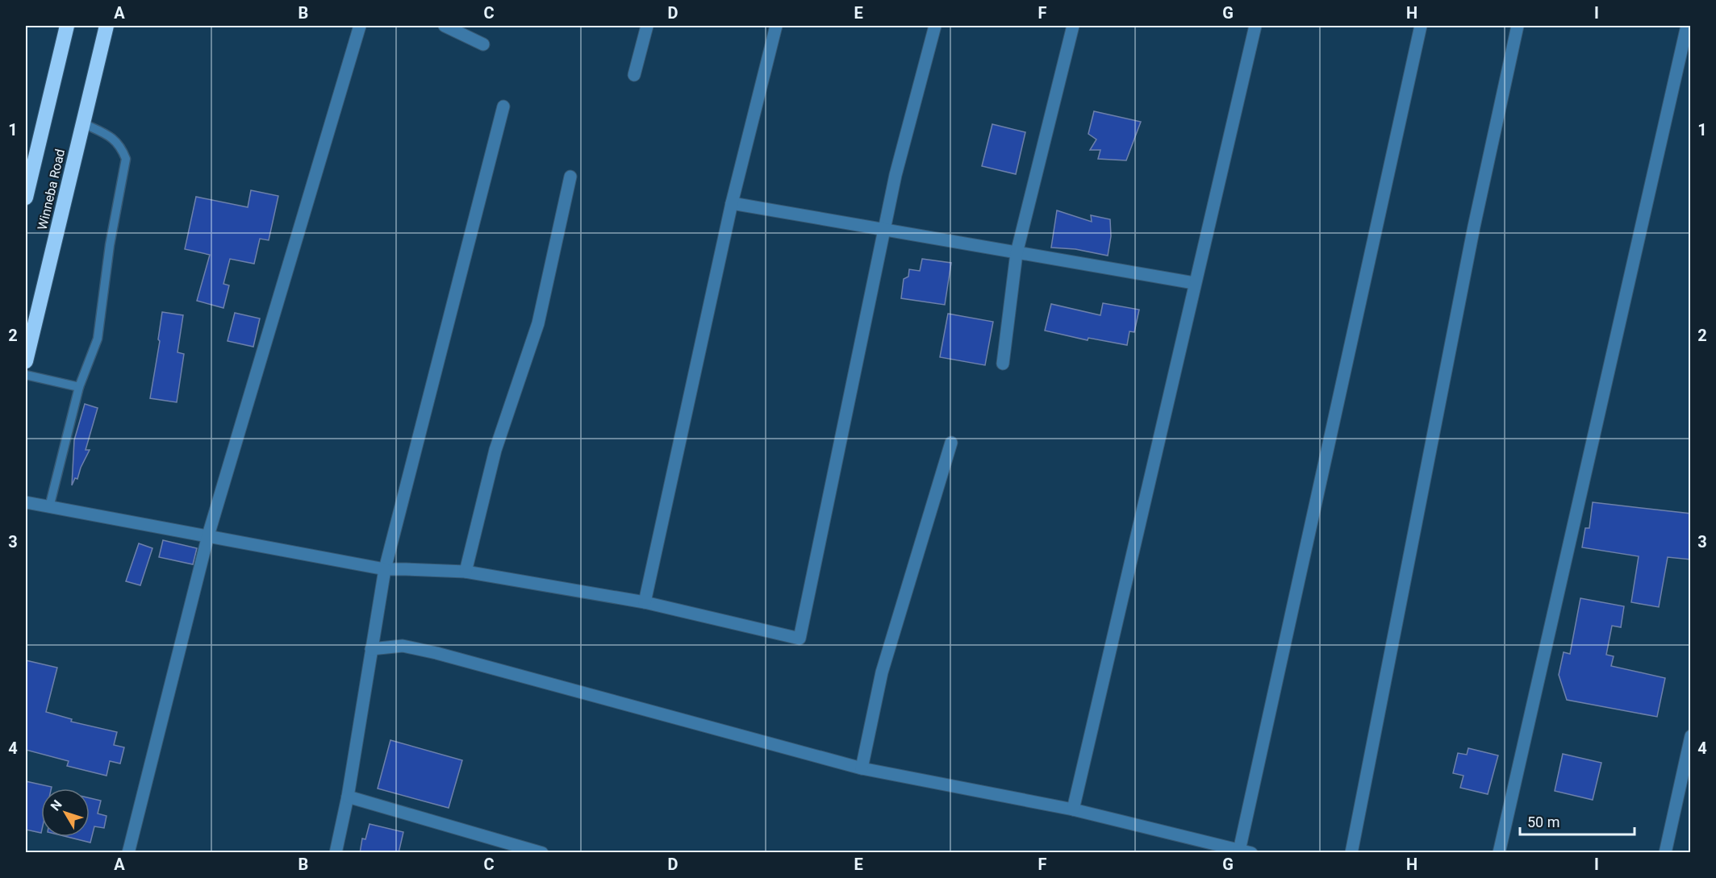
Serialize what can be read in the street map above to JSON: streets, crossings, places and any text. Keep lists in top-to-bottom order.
{
  "streets": {
    "highway": ["Winneba Road"]
  },
  "scale_bar": "50 m",
  "north": "top left",
  "grid": {
    "columns": [
      "A",
      "B",
      "C",
      "D",
      "E",
      "F",
      "G",
      "H",
      "I"
    ],
    "rows": [
      "1",
      "2",
      "3",
      "4"
    ]
  }
}
